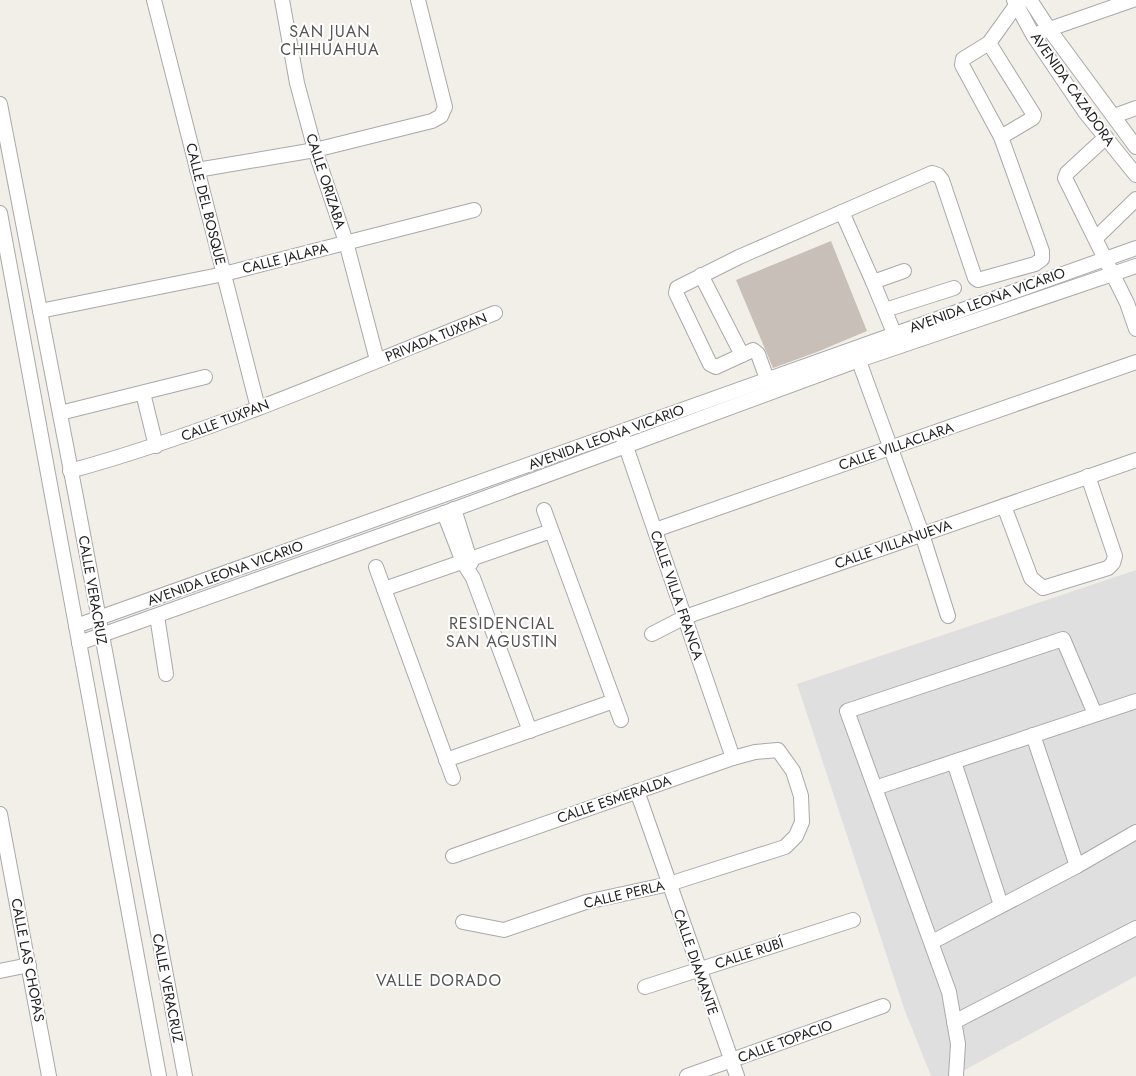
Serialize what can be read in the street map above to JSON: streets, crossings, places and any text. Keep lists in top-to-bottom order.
{
  "streets": {
    "street": [
      "AVENIDA CAZADORA",
      "CALLE ORIZABA",
      "CALLE DEL BOSQUE",
      "CALLE JALAPA",
      "AVENIDA LEONA VICARIO",
      "PRIVADA TUXPAN",
      "CALLE TUXPAN",
      "CALLE VILLACLARA",
      "CALLE VILLANUEVA",
      "CALLE VERACRUZ",
      "CALLE VILLA FRANCA",
      "CALLE ESMERALDA",
      "CALLE PERLA",
      "CALLE RUBÍ",
      "CALLE LAS CHOPAS",
      "CALLE DIAMANTE",
      "CALLE TOPACIO"
    ]
  },
  "crossings": [
    ["CALLE ORIZABA", "CALLE JALAPA"],
    ["CALLE ORIZABA", "PRIVADA TUXPAN"],
    ["CALLE ORIZABA", "CALLE TUXPAN"],
    ["CALLE DEL BOSQUE", "CALLE JALAPA"],
    ["CALLE DEL BOSQUE", "CALLE TUXPAN"],
    ["CALLE JALAPA", "CALLE VERACRUZ"],
    ["AVENIDA LEONA VICARIO", "CALLE VERACRUZ"],
    ["AVENIDA LEONA VICARIO", "CALLE VILLA FRANCA"],
    ["PRIVADA TUXPAN", "CALLE TUXPAN"],
    ["CALLE TUXPAN", "CALLE VERACRUZ"],
    ["CALLE VILLACLARA", "CALLE VILLA FRANCA"],
    ["CALLE VILLANUEVA", "CALLE VILLA FRANCA"],
    ["CALLE VILLA FRANCA", "CALLE ESMERALDA"],
    ["CALLE ESMERALDA", "CALLE PERLA"],
    ["CALLE ESMERALDA", "CALLE DIAMANTE"],
    ["CALLE PERLA", "CALLE DIAMANTE"],
    ["CALLE RUBÍ", "CALLE DIAMANTE"],
    ["CALLE DIAMANTE", "CALLE TOPACIO"]
  ],
  "districts": ["SAN JUAN CHIHUAHUA", "RESIDENCIAL SAN AGUSTIN", "VALLE DORADO"]
}
